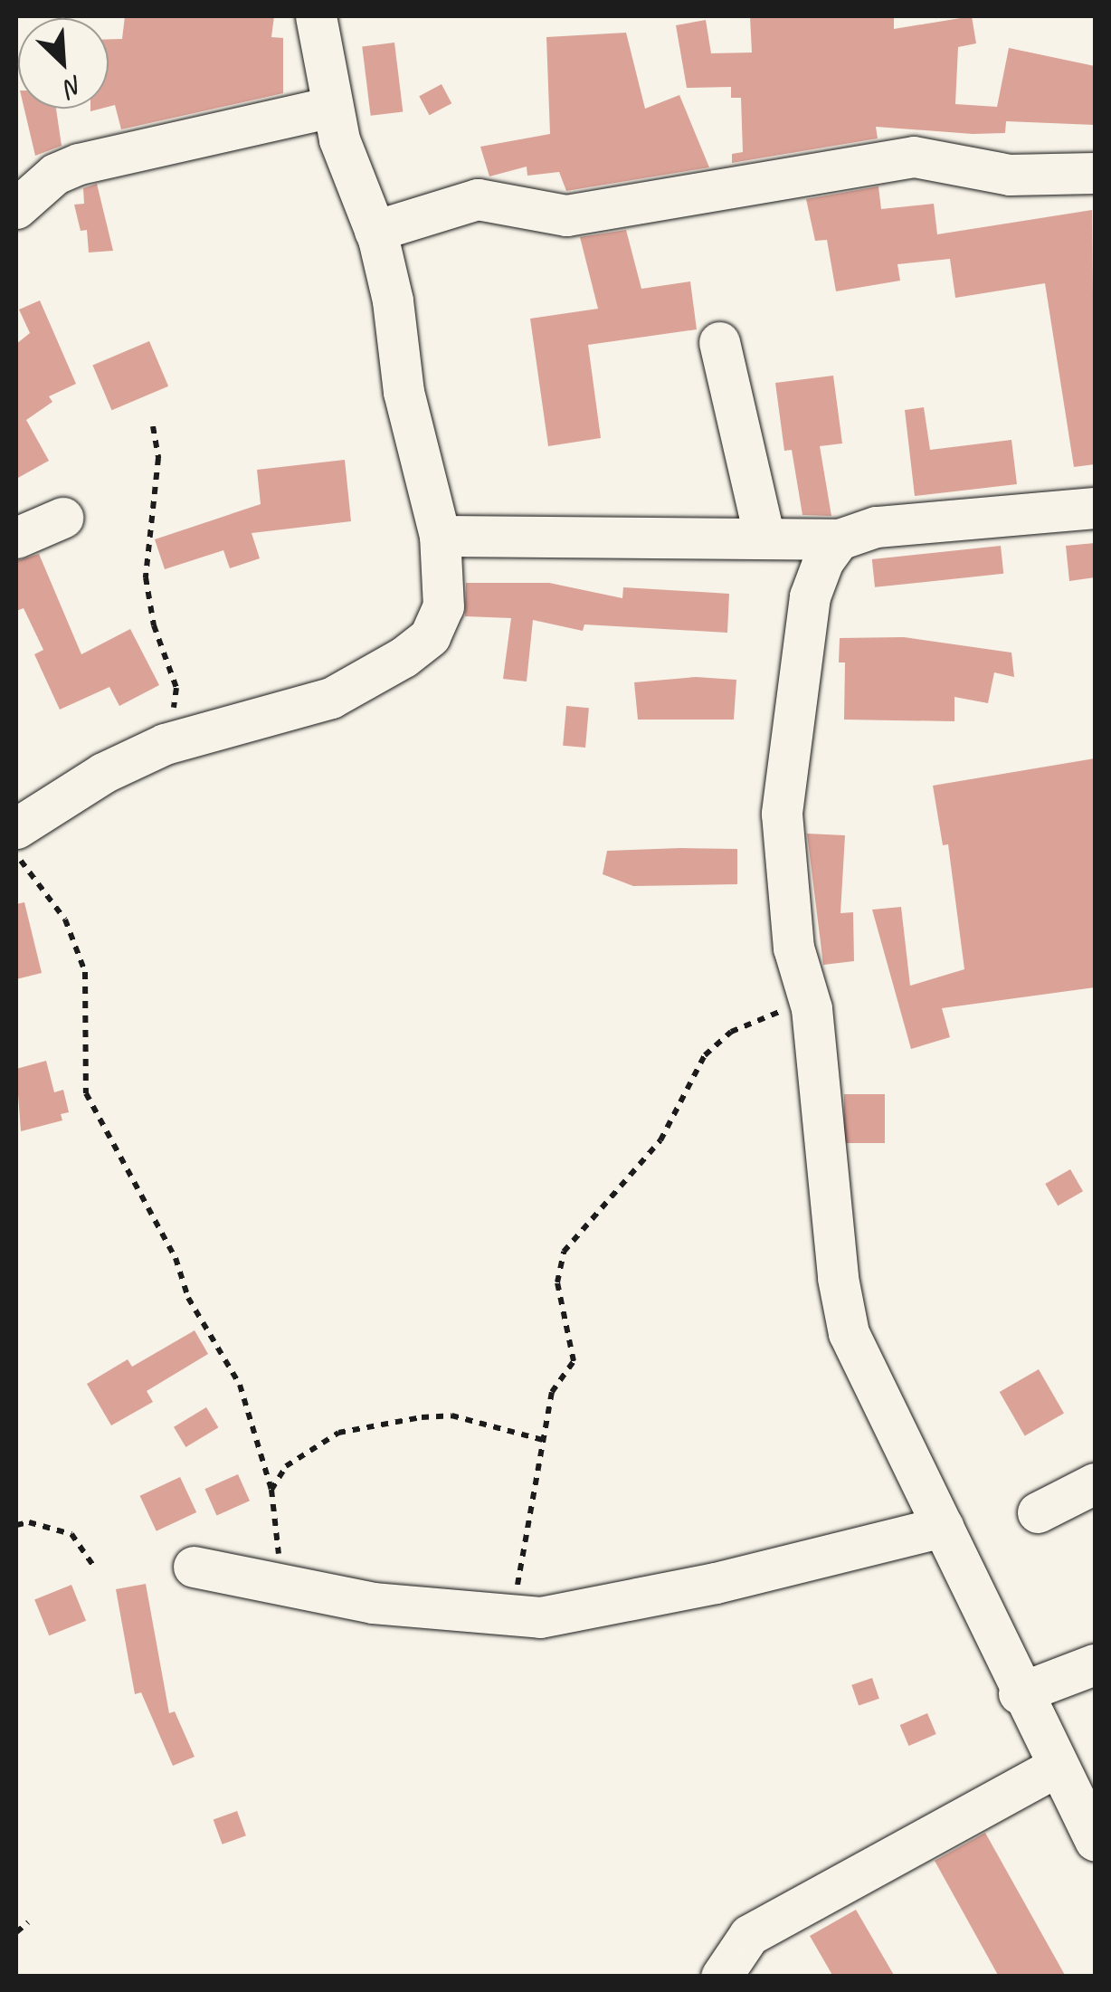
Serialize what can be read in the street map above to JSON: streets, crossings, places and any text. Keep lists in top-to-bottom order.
{
  "north": "bottom right"
}
